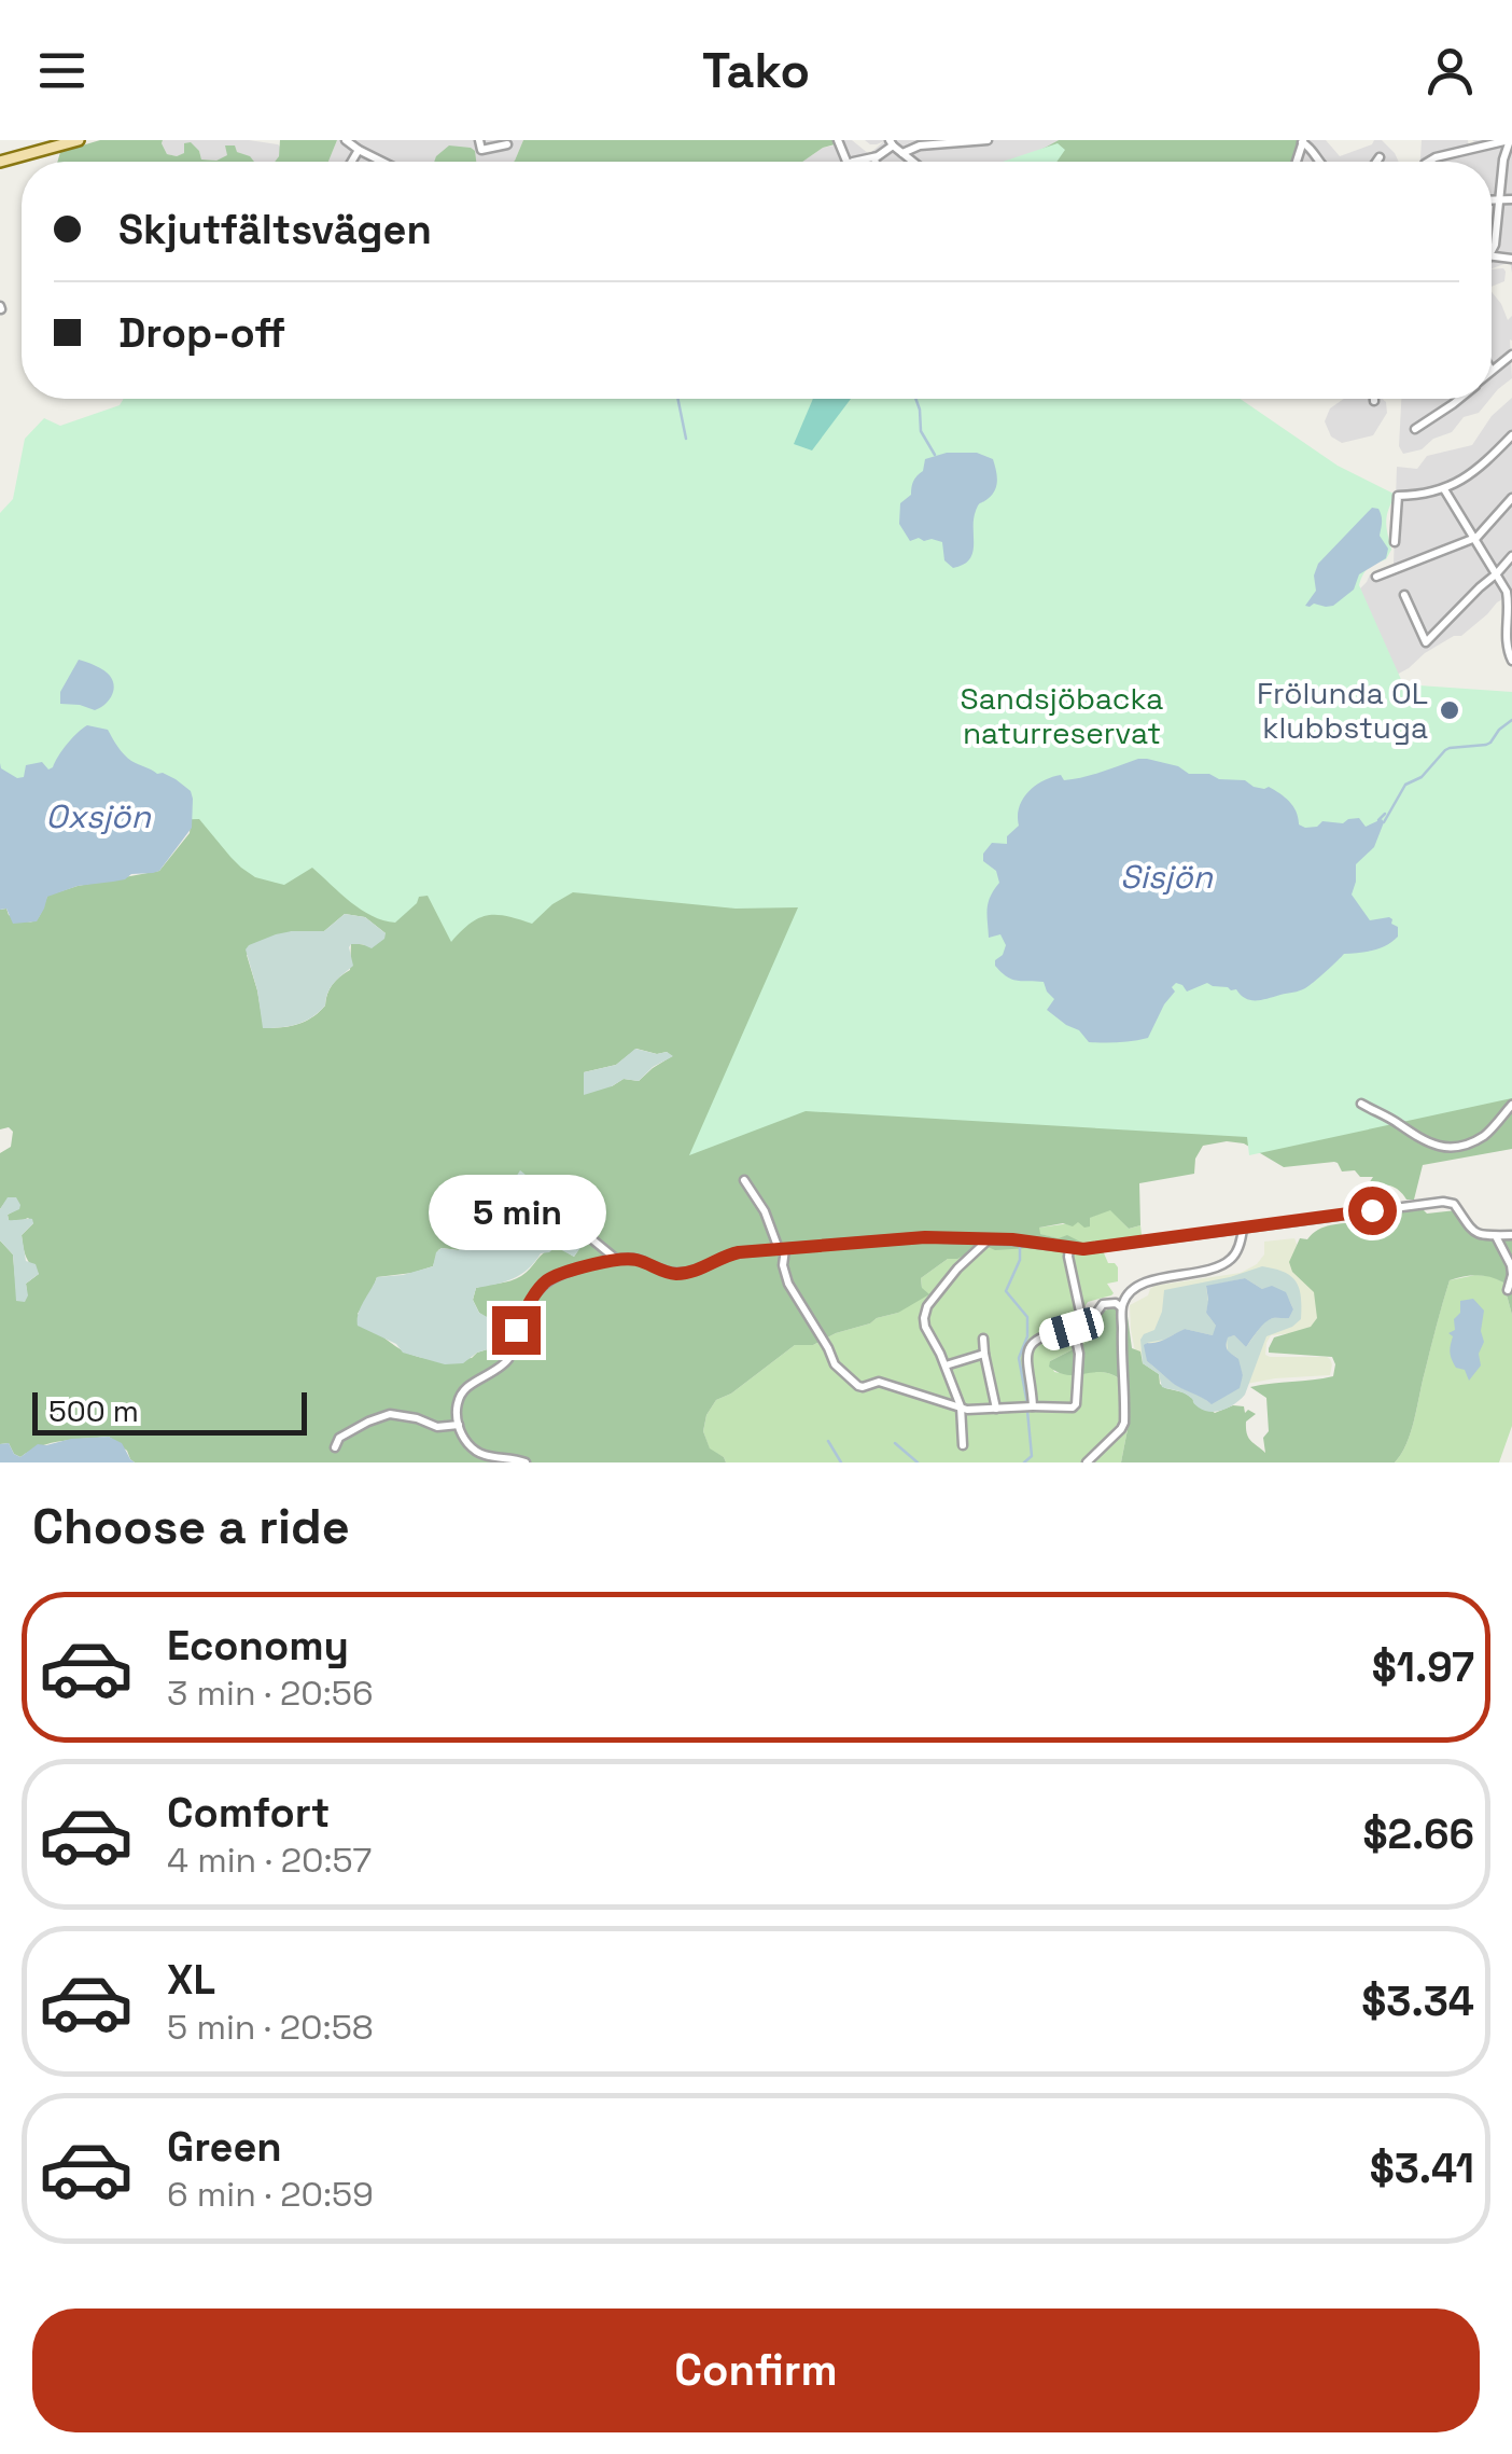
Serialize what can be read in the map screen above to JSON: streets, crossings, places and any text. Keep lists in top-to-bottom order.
{
  "water": ["Oxsjön", "Sisjön"],
  "parks": ["Sandsjöbacka naturreservat"],
  "places": ["Frölunda OL klubbstuga"],
  "scale_bar": "500 m",
  "page": {
    "header": "Tako",
    "banner": ["Skjutfältsvägen", "Drop-off"],
    "bubble": "5 min",
    "scale": "500 m",
    "heading": "Choose a ride",
    "list": [
      {
        "name": "Economy",
        "note": "3 min · 20:56",
        "value": "$1.97"
      },
      {
        "name": "Comfort",
        "note": "4 min · 20:57",
        "value": "$2.66"
      },
      {
        "name": "XL",
        "note": "5 min · 20:58",
        "value": "$3.34"
      },
      {
        "name": "Green",
        "note": "6 min · 20:59",
        "value": "$3.41"
      }
    ],
    "buttons": "Confirm"
  }
}
